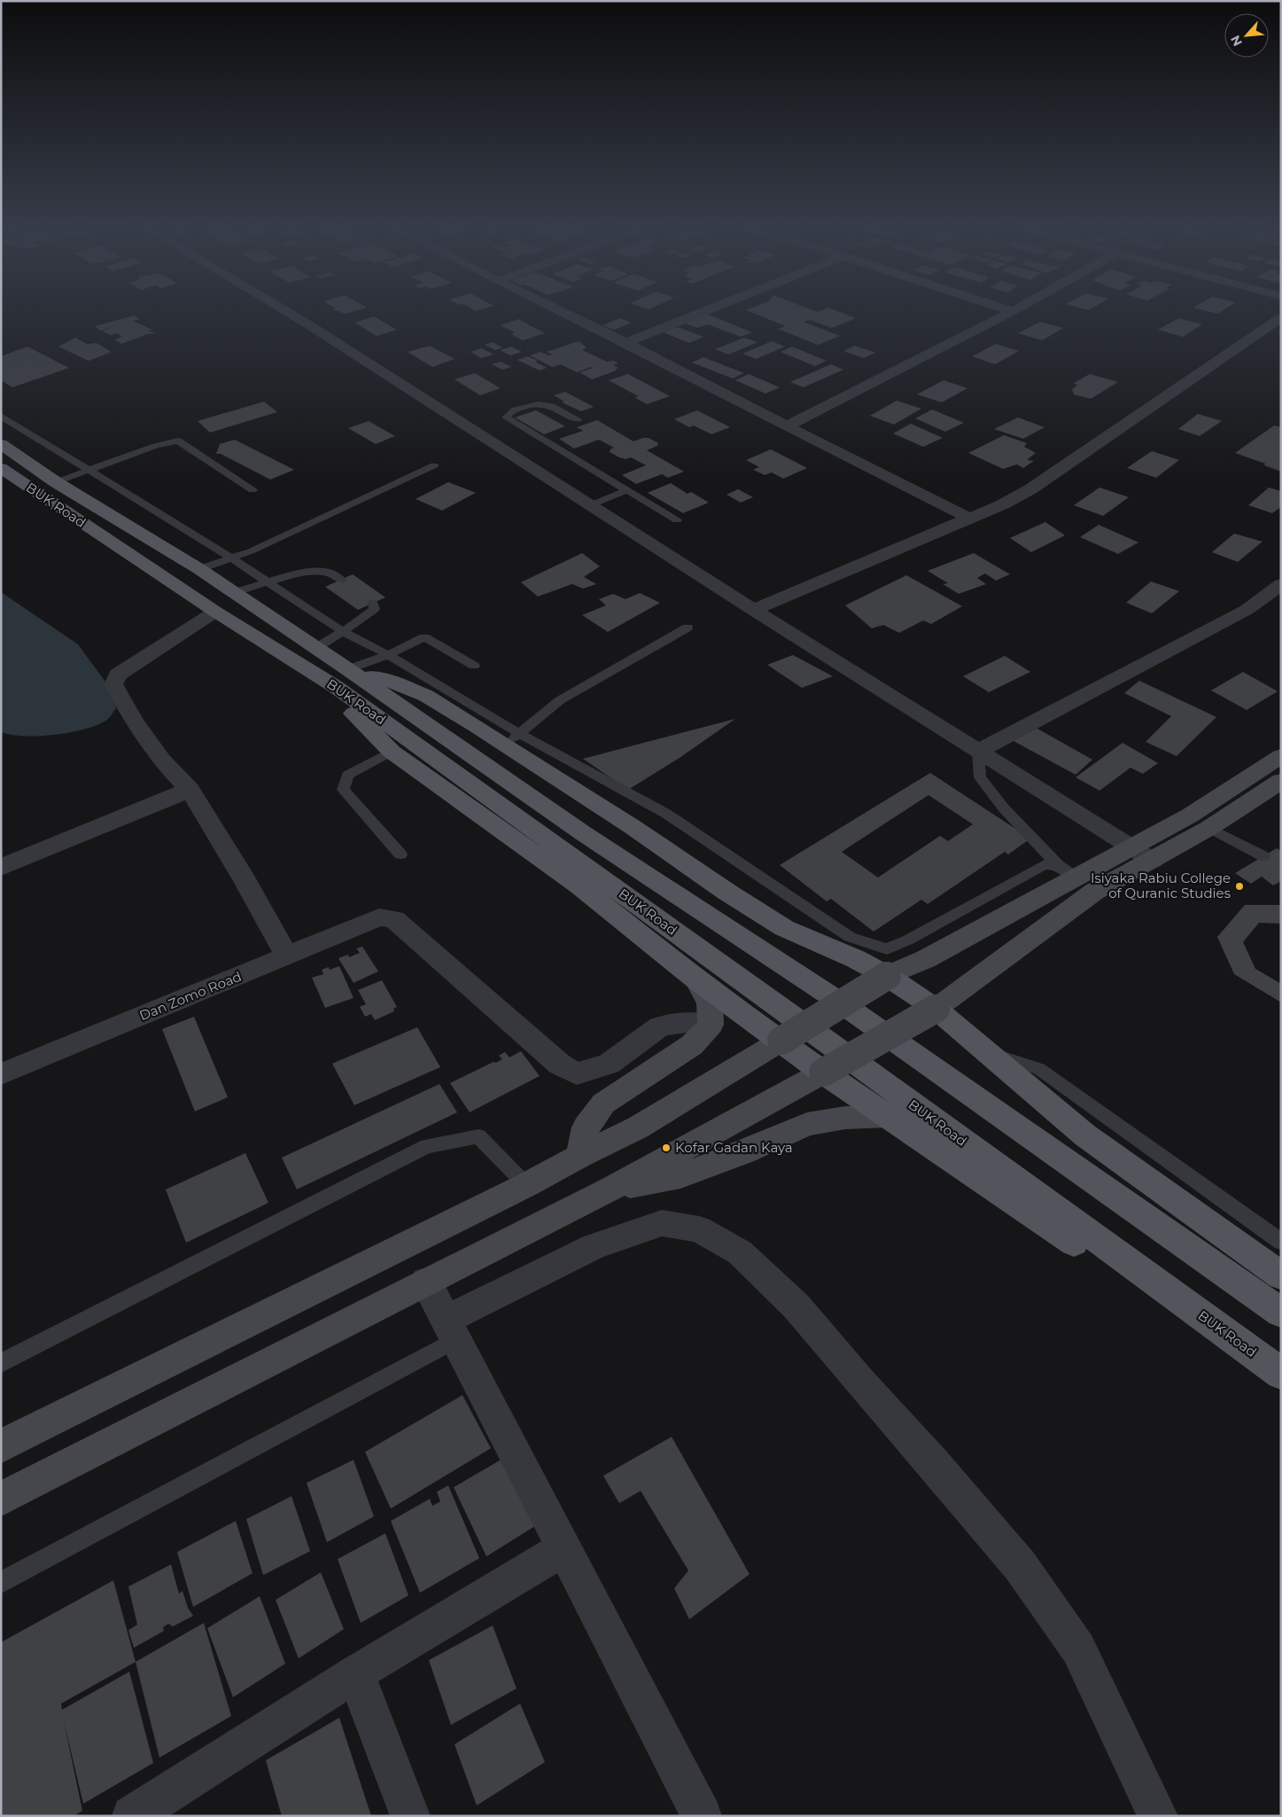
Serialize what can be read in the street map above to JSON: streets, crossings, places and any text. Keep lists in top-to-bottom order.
{
  "streets": {
    "main road": ["BUK Road"],
    "street": ["Dan Zomo Road"]
  },
  "places": ["Isiyaka Rabiu College of Quranic Studies", "Kofar Gadan Kaya"],
  "north": "bottom left"
}
